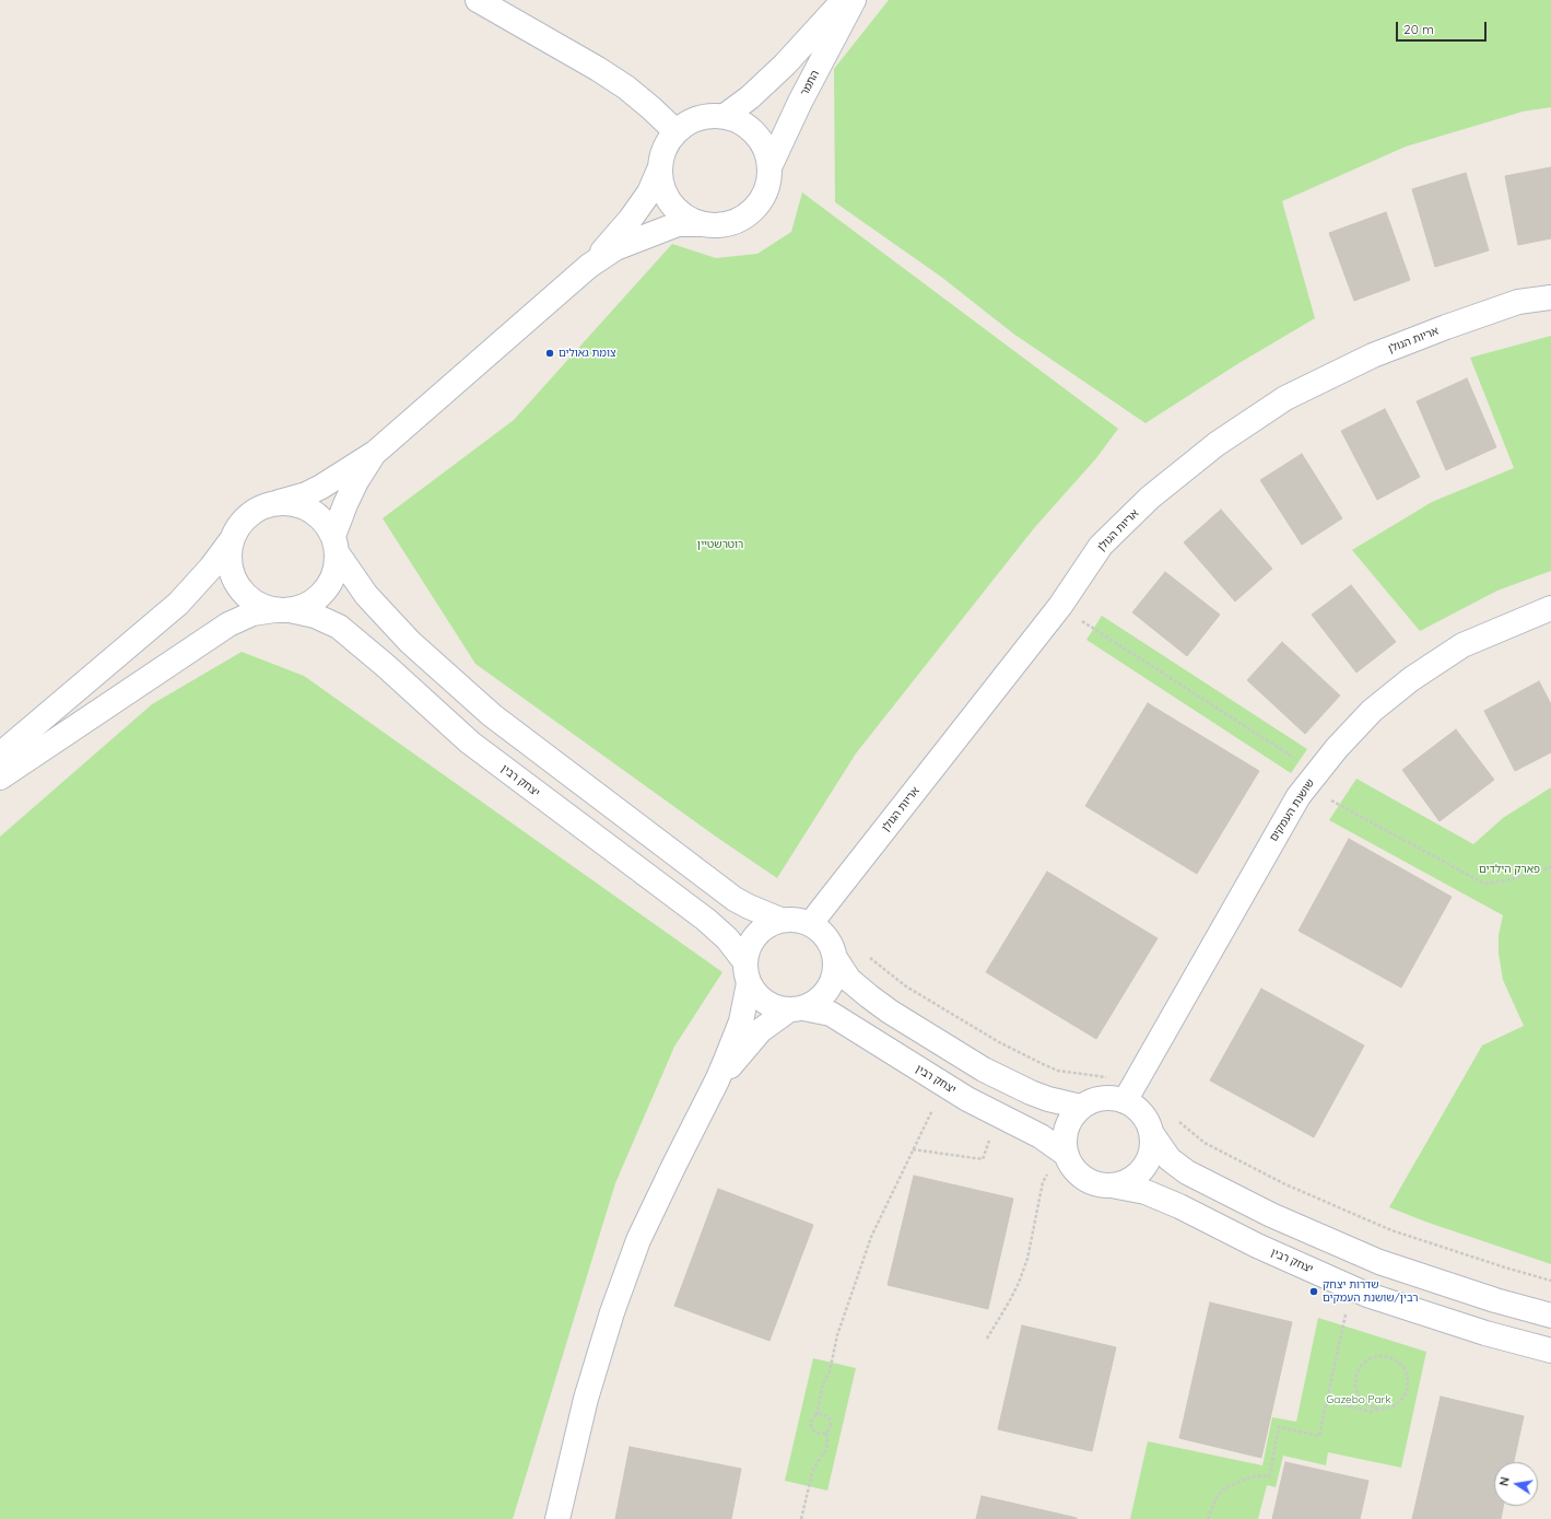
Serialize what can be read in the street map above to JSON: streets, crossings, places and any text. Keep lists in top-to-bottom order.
{
  "streets": {
    "main road": [
      "התמר",
      "אריות הגולן",
      "יצחק רבין",
      "שושנת העמקים"
    ]
  },
  "crossings": [
    ["אריות הגולן", "יצחק רבין"],
    ["יצחק רבין", "שושנת העמקים"]
  ],
  "parks": ["רוטרשטיין", "פארק הילדים", "Gazebo Park"],
  "places": ["צומת גאולים", "שדרות יצחק רבין/שושנת העמקים"],
  "scale_bar": "20 m",
  "north": "left"
}
